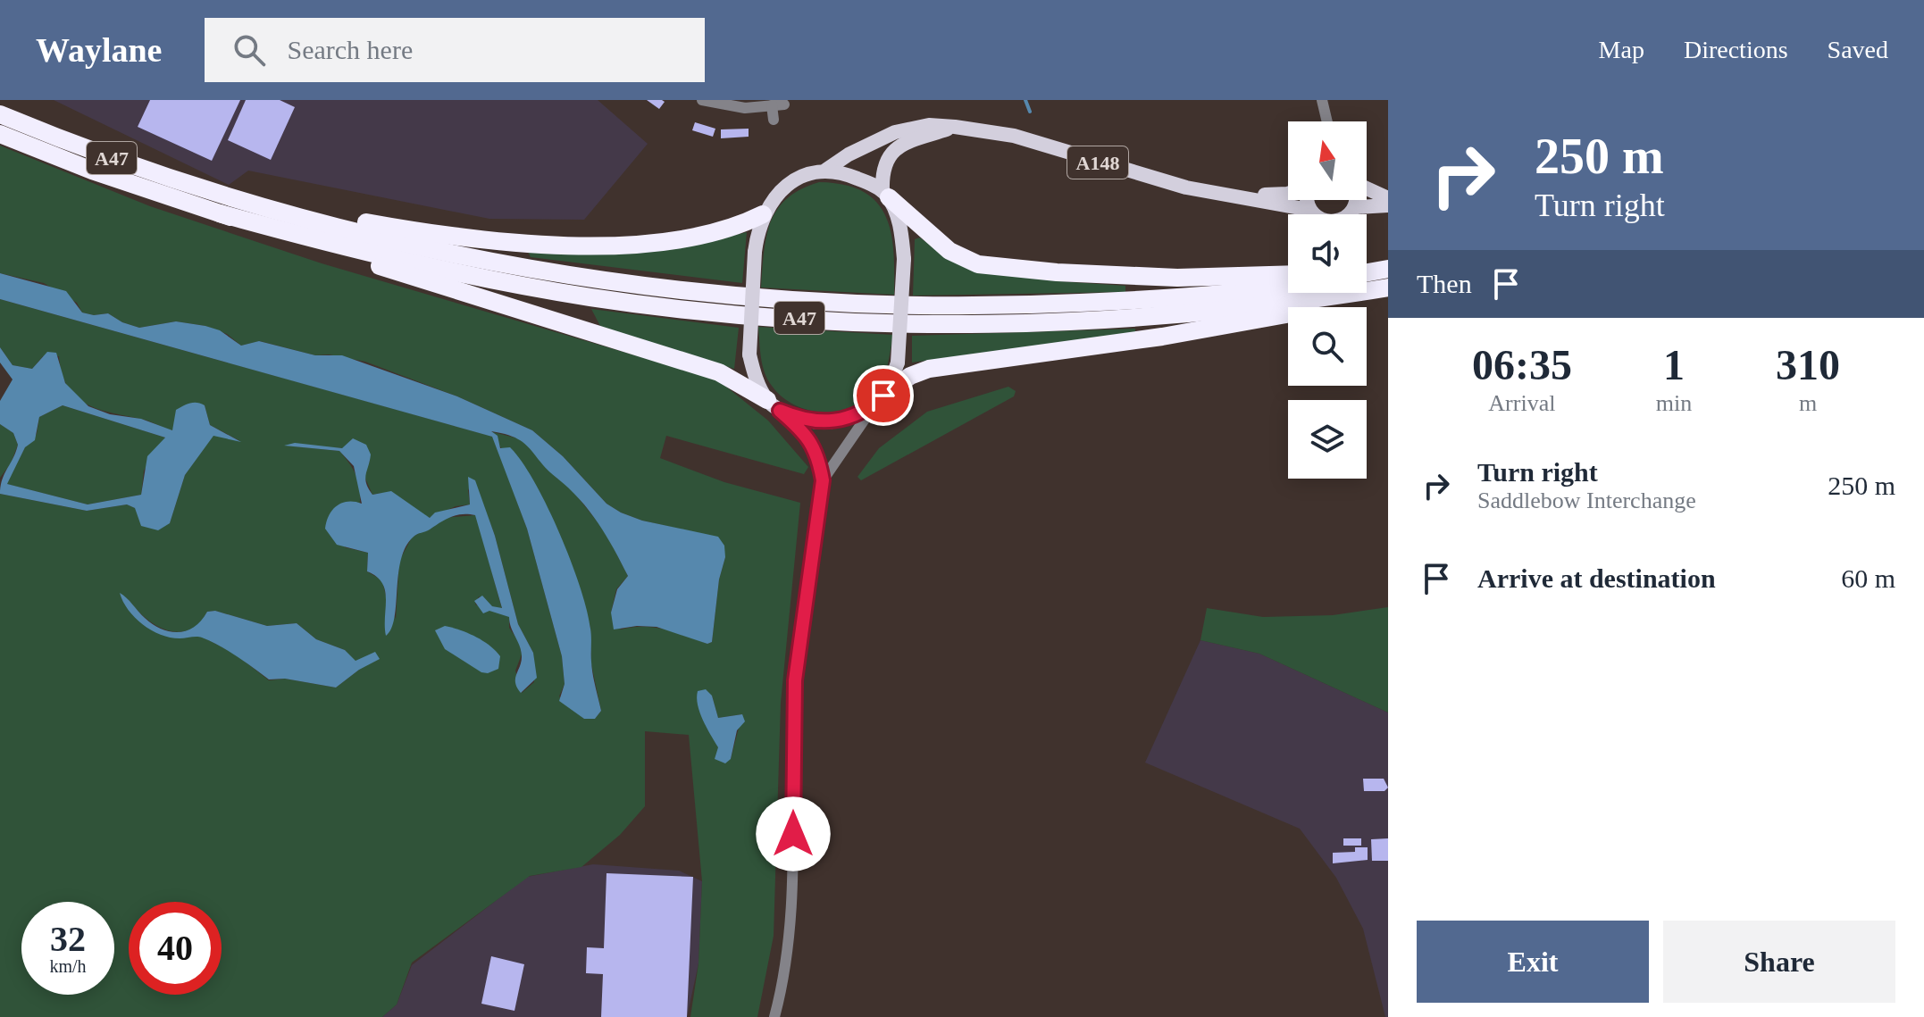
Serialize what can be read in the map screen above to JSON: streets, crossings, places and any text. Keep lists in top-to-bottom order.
{
  "streets": {
    "highway": ["A47"],
    "main road": ["A148"]
  },
  "crossings": [
    ["A47", "A148"]
  ],
  "north": "top",
  "page": {
    "header": "Waylane",
    "search": "Search here",
    "nav": ["Map", "Directions", "Saved"],
    "turn": ["250 m", "Turn right"],
    "then": "Then",
    "eta": [
      "06:35",
      "Arrival",
      "1",
      "min",
      "310",
      "m"
    ],
    "list": [
      {
        "name": "Turn right",
        "note": "Saddlebow Interchange",
        "value": "250 m"
      },
      {
        "name": "Arrive at destination",
        "value": "60 m"
      }
    ],
    "speed": "32 km/h",
    "limit": "40",
    "buttons": ["Exit", "Share"]
  }
}
